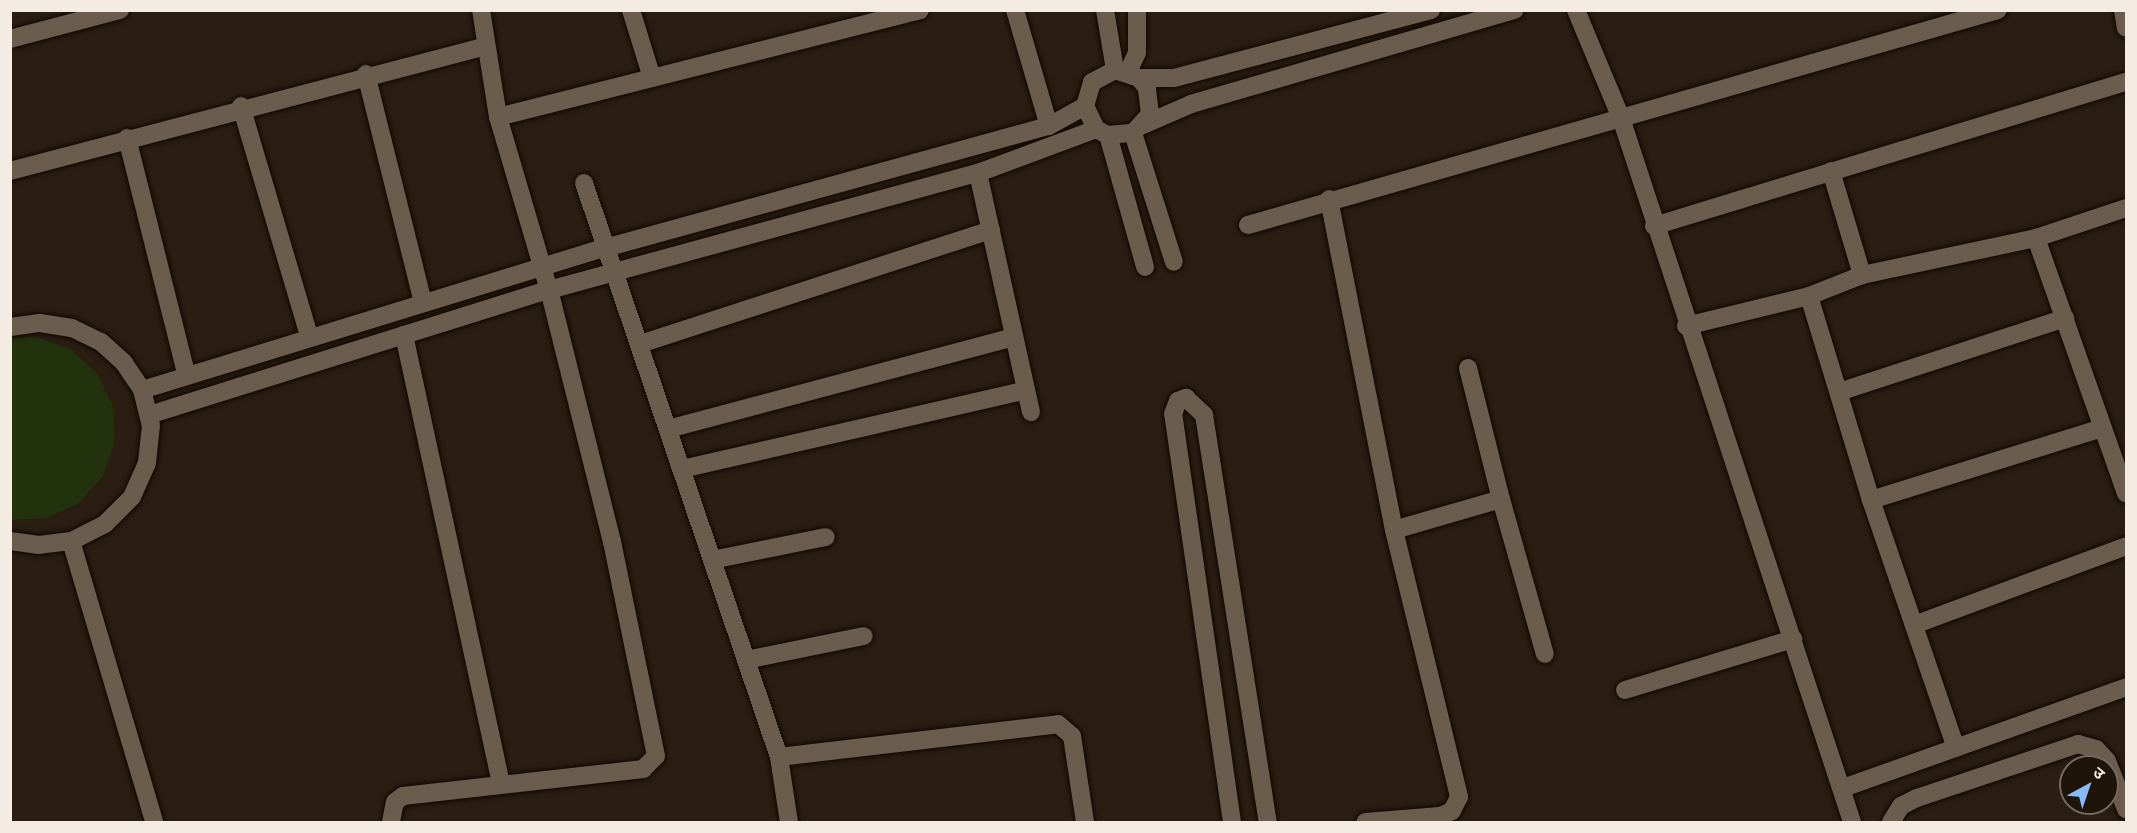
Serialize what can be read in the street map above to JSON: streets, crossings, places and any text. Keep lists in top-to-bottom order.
{
  "north": "top right"
}
